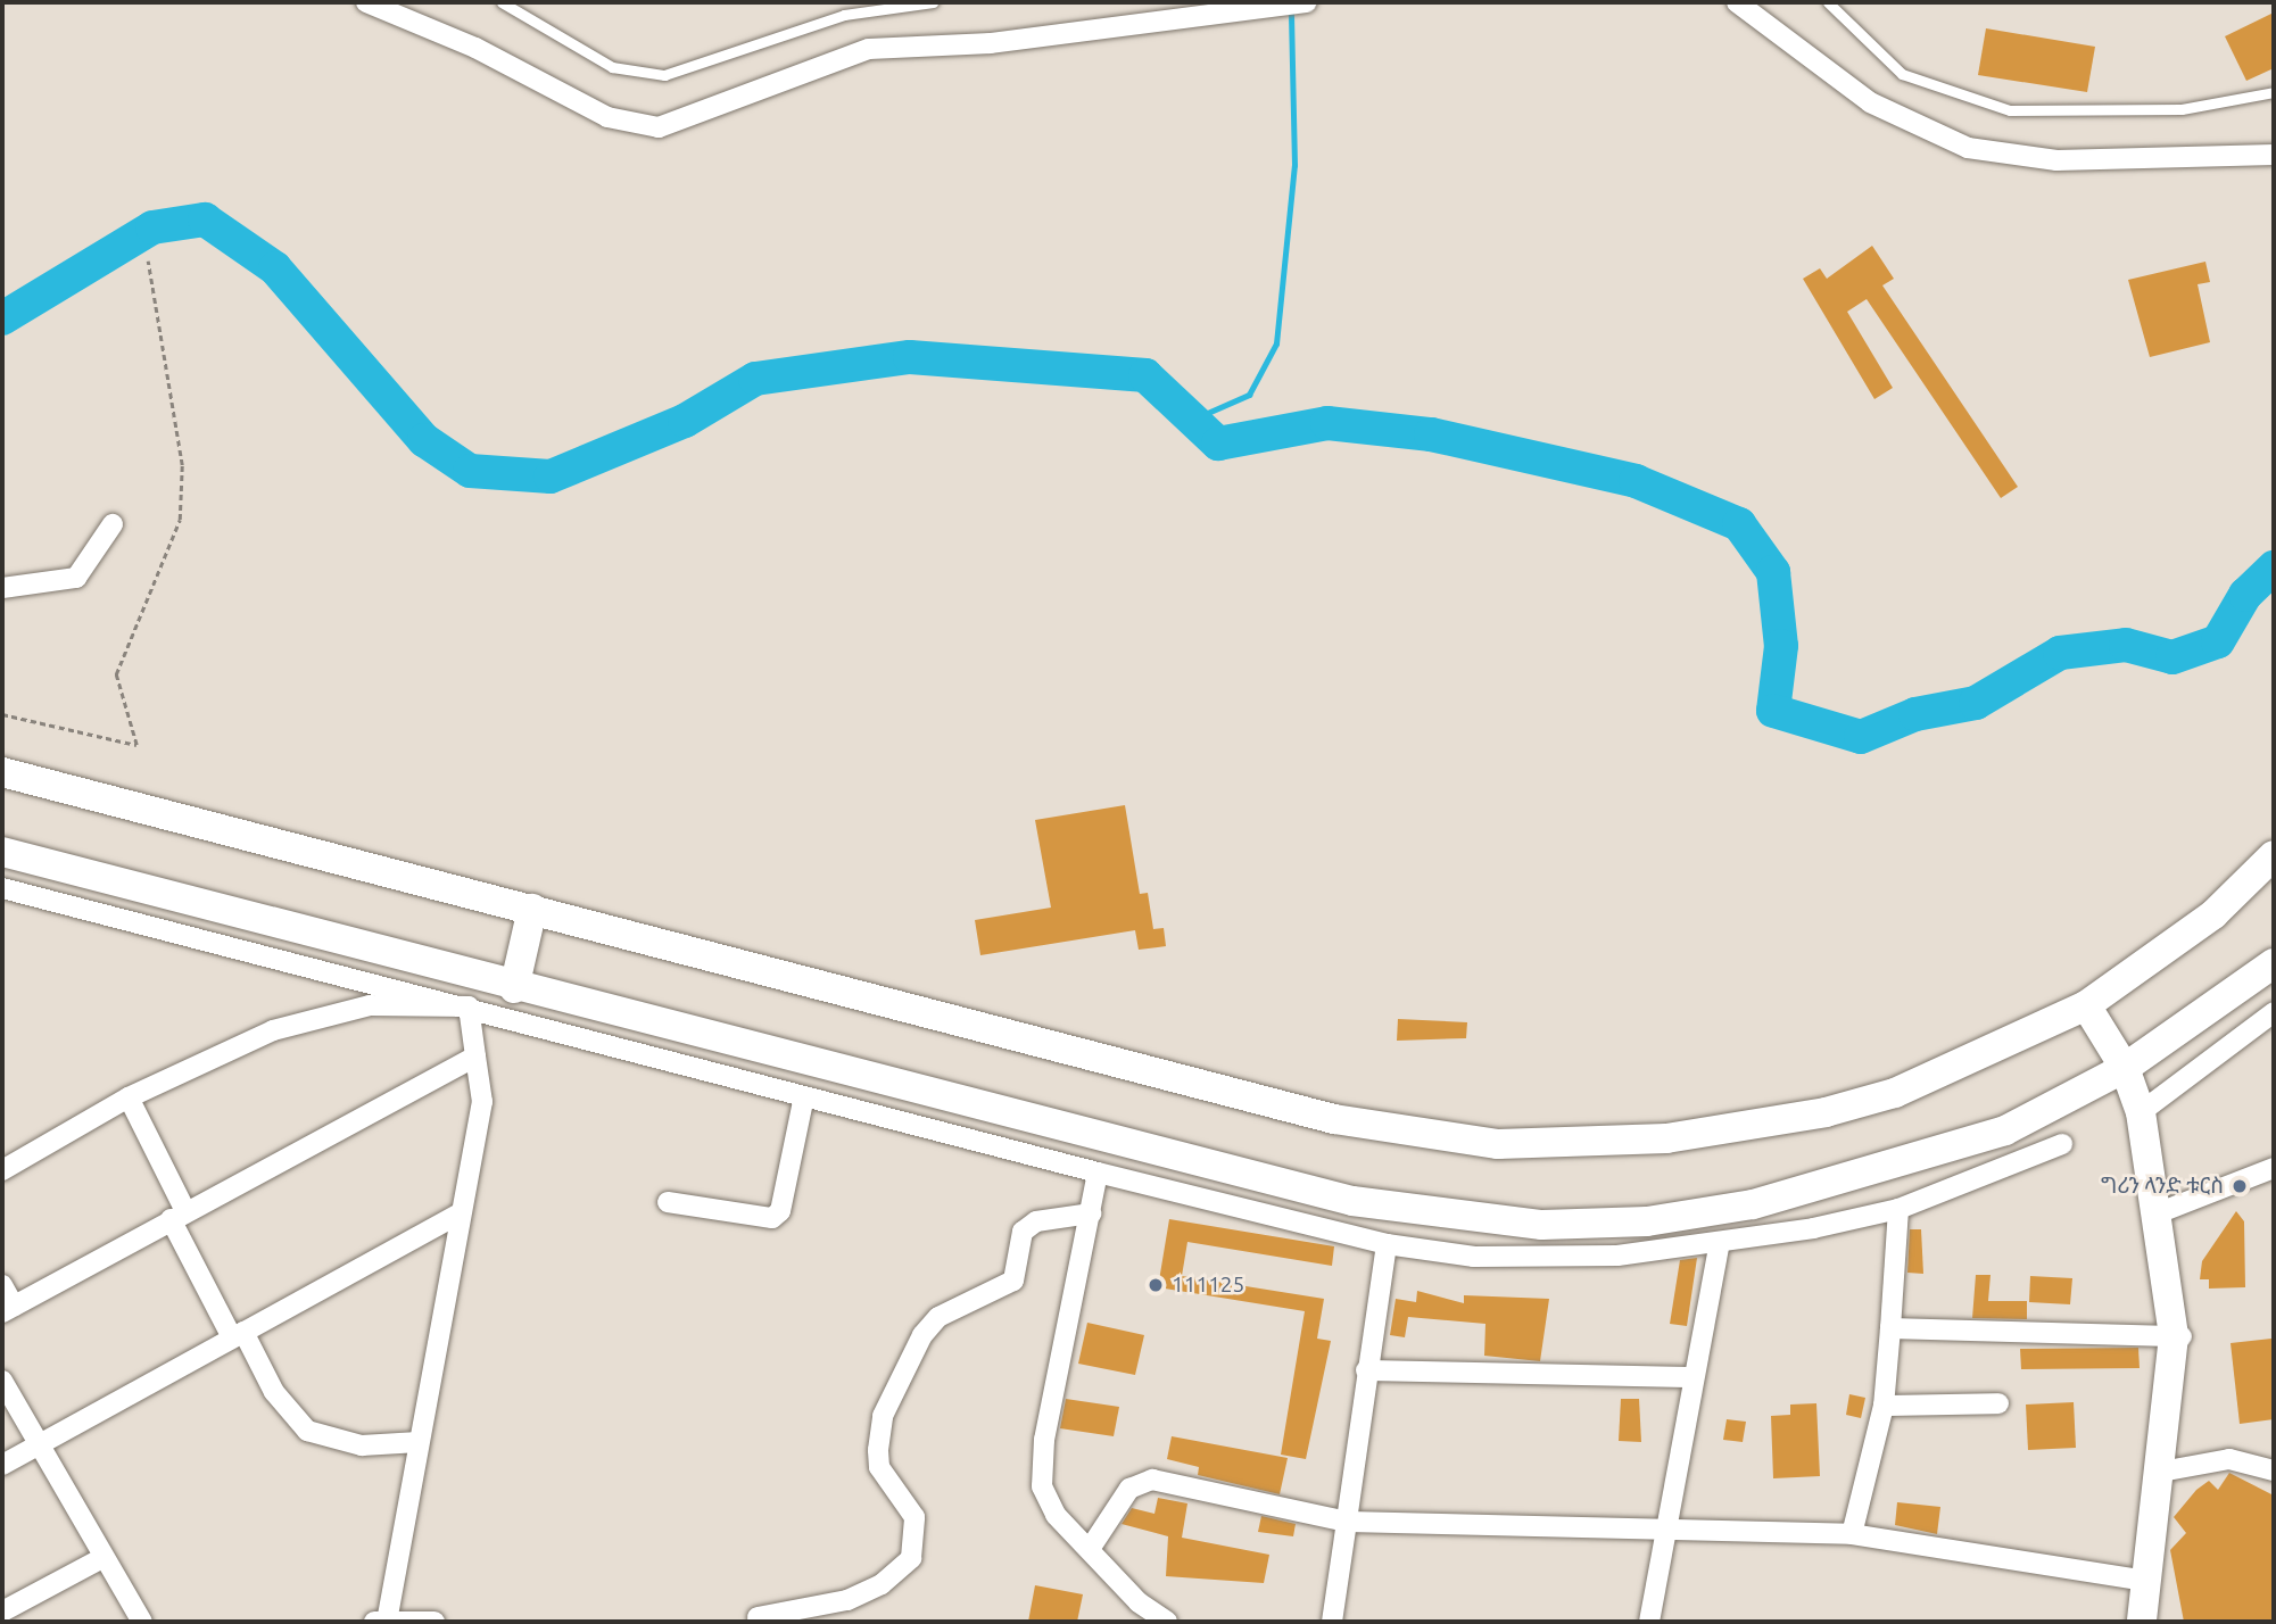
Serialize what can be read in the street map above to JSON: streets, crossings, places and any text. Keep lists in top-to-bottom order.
{
  "places": ["ግሪን ላንድ ቱርስ", "111125"]
}
